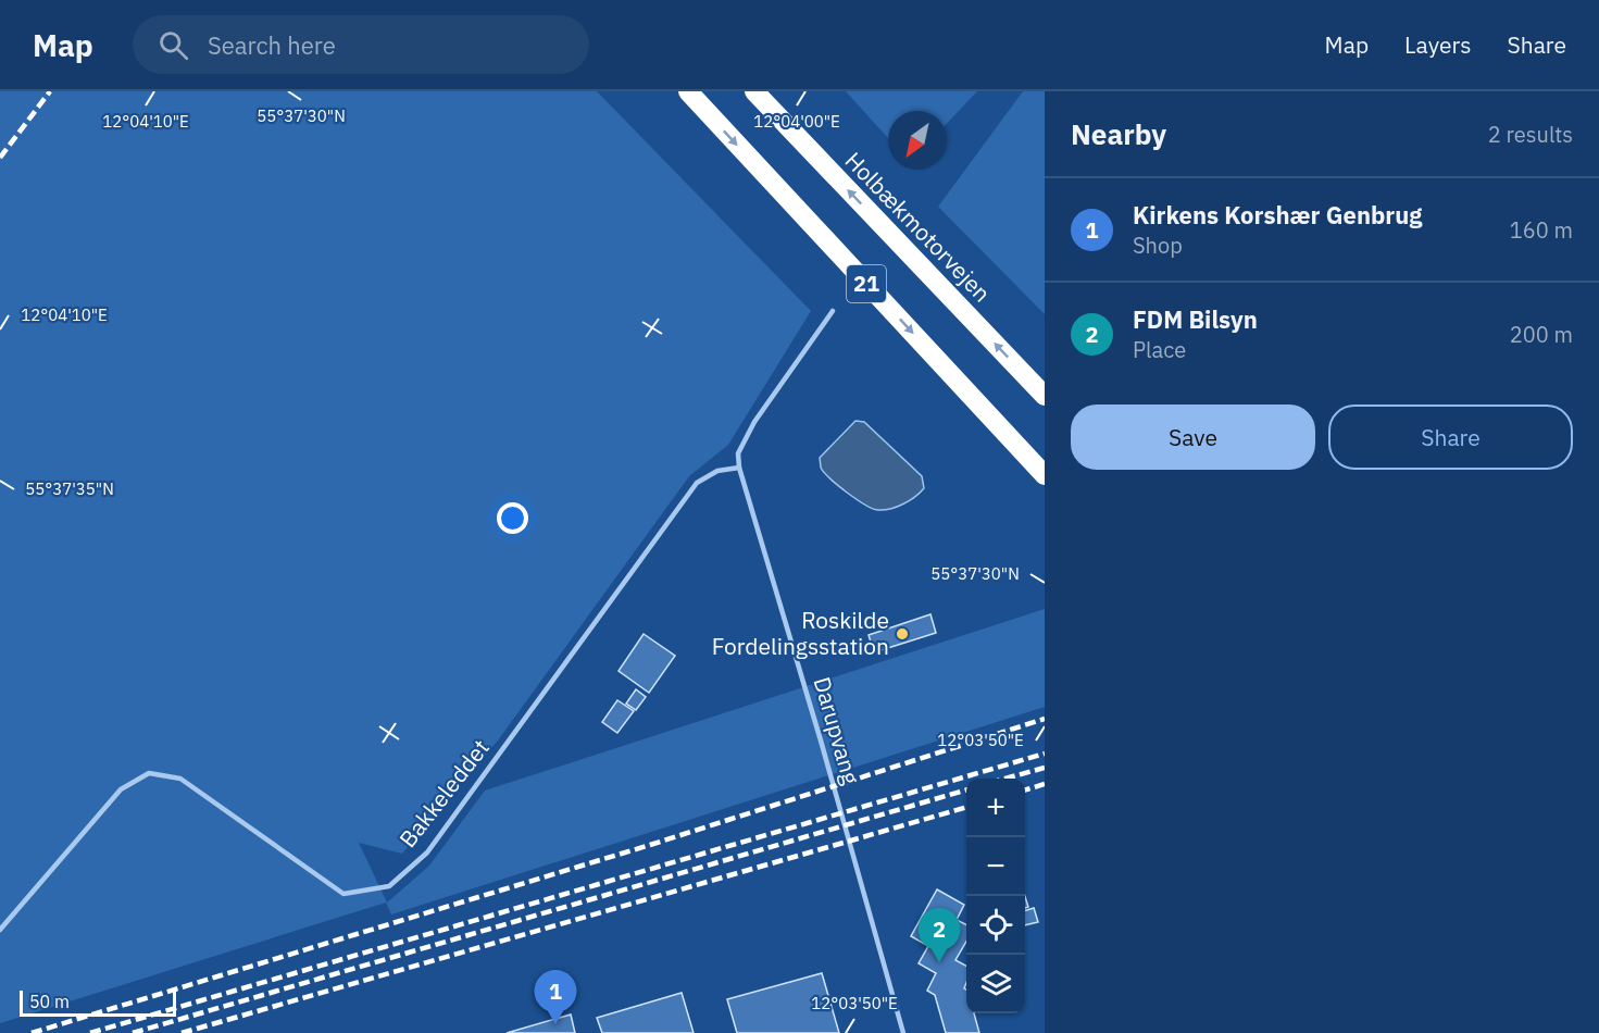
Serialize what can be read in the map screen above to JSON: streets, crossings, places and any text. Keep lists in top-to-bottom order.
{
  "streets": {
    "highway": ["Holbækmotorvejen", "21"],
    "lane": ["Darupvang", "Bakkeleddet"]
  },
  "crossings": [
    ["Darupvang", "Bakkeleddet"]
  ],
  "places": ["Roskilde Fordelingsstation"],
  "scale_bar": "50 m",
  "north": "bottom left",
  "page": {
    "header": "Map",
    "search": "Search here",
    "nav": ["Map", "Layers", "Share"],
    "heading": ["Nearby", "2 results"],
    "list": [
      {
        "mark": "1",
        "name": "Kirkens Korshær Genbrug",
        "note": "Shop",
        "value": "160 m"
      },
      {
        "mark": "2",
        "name": "FDM Bilsyn",
        "note": "Place",
        "value": "200 m"
      }
    ],
    "buttons": ["Save", "Share"],
    "map_buttons": ["+", "−"],
    "pins": ["2", "1"],
    "scale": "50 m"
  },
  "coordinates": [
    "55°37'30\"N",
    "12°04'10\"E",
    "12°04'00\"E",
    "55°37'35\"N",
    "12°03'50\"E"
  ]
}
